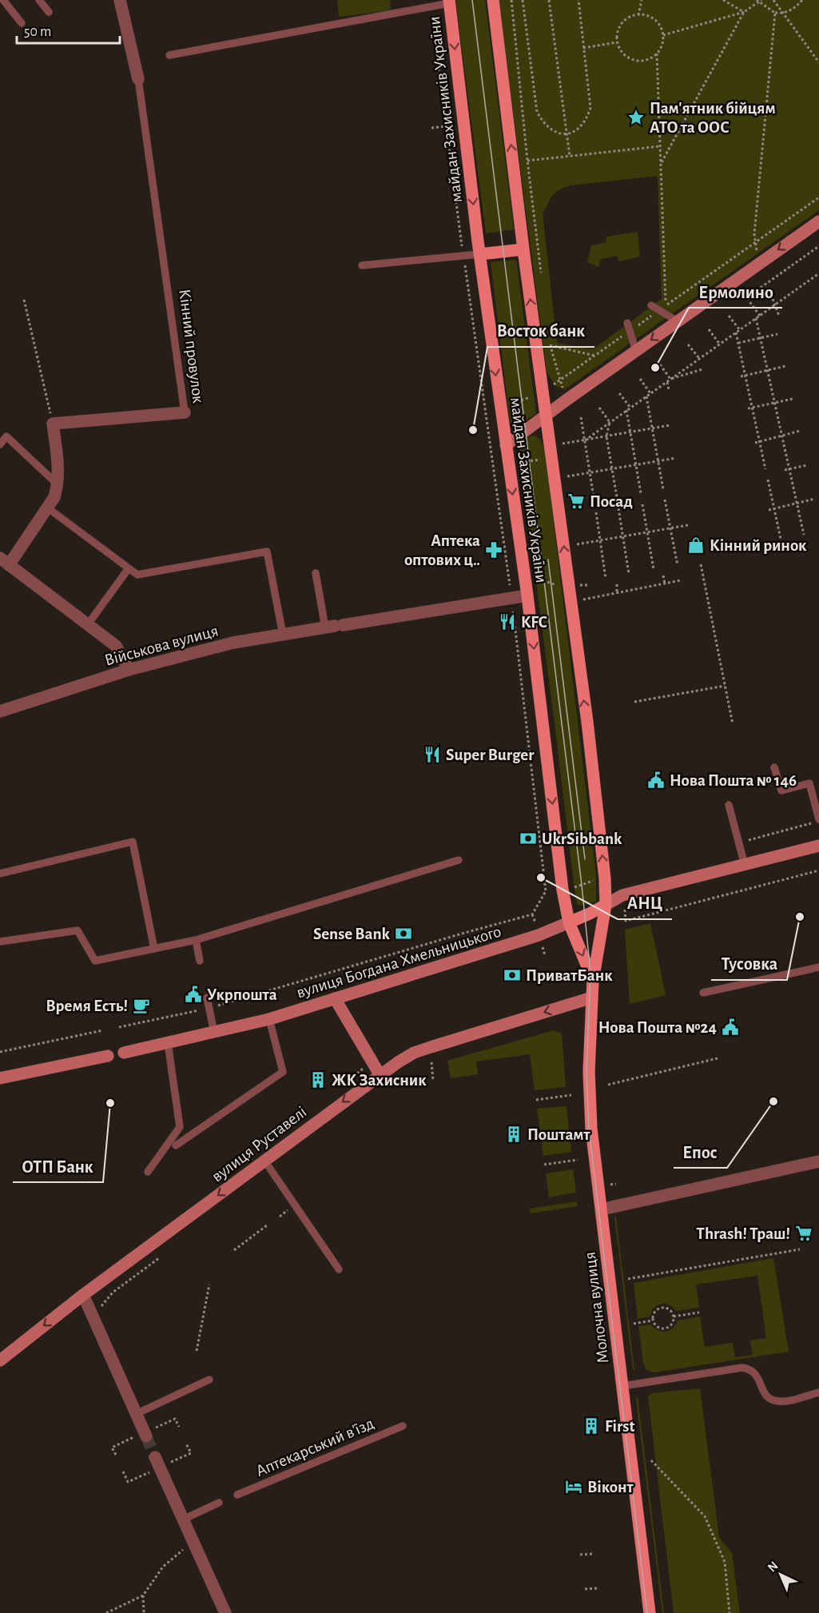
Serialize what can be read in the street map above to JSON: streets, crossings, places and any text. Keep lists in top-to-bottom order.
{
  "streets": {
    "main road": ["майдан Захисників України", "Молочна вулиця"],
    "street": [
      "Кінний провулок",
      "Військова вулиця",
      "вулиця Богдана Хмельницького",
      "вулиця Руставелі"
    ],
    "lane": ["Аптекарський в’їзд"]
  },
  "crossings": [
    ["майдан Захисників України", "Військова вулиця"],
    ["майдан Захисників України", "вулиця Богдана Хмельницького"],
    ["майдан Захисників України", "вулиця Руставелі"],
    ["майдан Захисників України", "Молочна вулиця"],
    ["вулиця Руставелі", "Молочна вулиця"]
  ],
  "one_way": ["вулиця Руставелі"],
  "places": {
    "place": ["Пам'ятник бійцям АТО та ООС"],
    "other": [
      "Ермолино",
      "Восток банк",
      "АНЦ",
      "Тусовка",
      "Епос",
      "ОТП Банк"
    ],
    "supermarket": ["Посад", "Thrash! Траш!"],
    "shop": ["Кінний ринок"],
    "pharmacy": ["Аптека оптових ц‥"],
    "restaurant": ["KFC", "Super Burger"],
    "public building": ["Нова Пошта № 146", "Укрпошта", "Нова Пошта №24"],
    "bank": ["UkrSibbank", "Sense Bank", "ПриватБанк"],
    "cafe": ["Время Есть!"],
    "building": ["ЖК Захисник", "Поштамт", "First"],
    "hotel": ["Віконт"]
  },
  "scale_bar": "50 m",
  "north": "top left"
}
